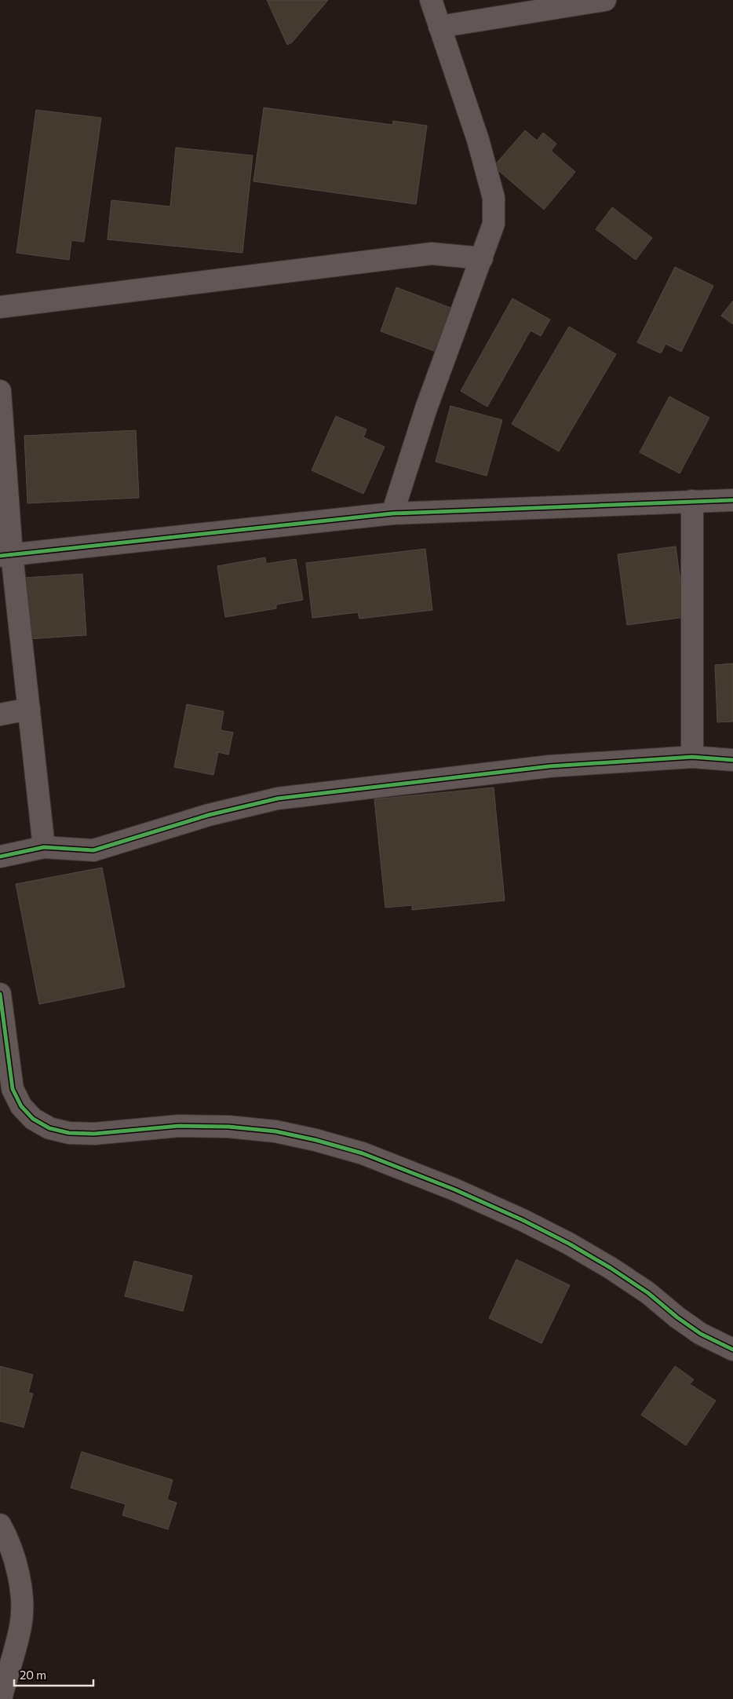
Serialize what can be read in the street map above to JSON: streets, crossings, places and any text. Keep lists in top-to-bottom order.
{
  "scale_bar": "20 m"
}
